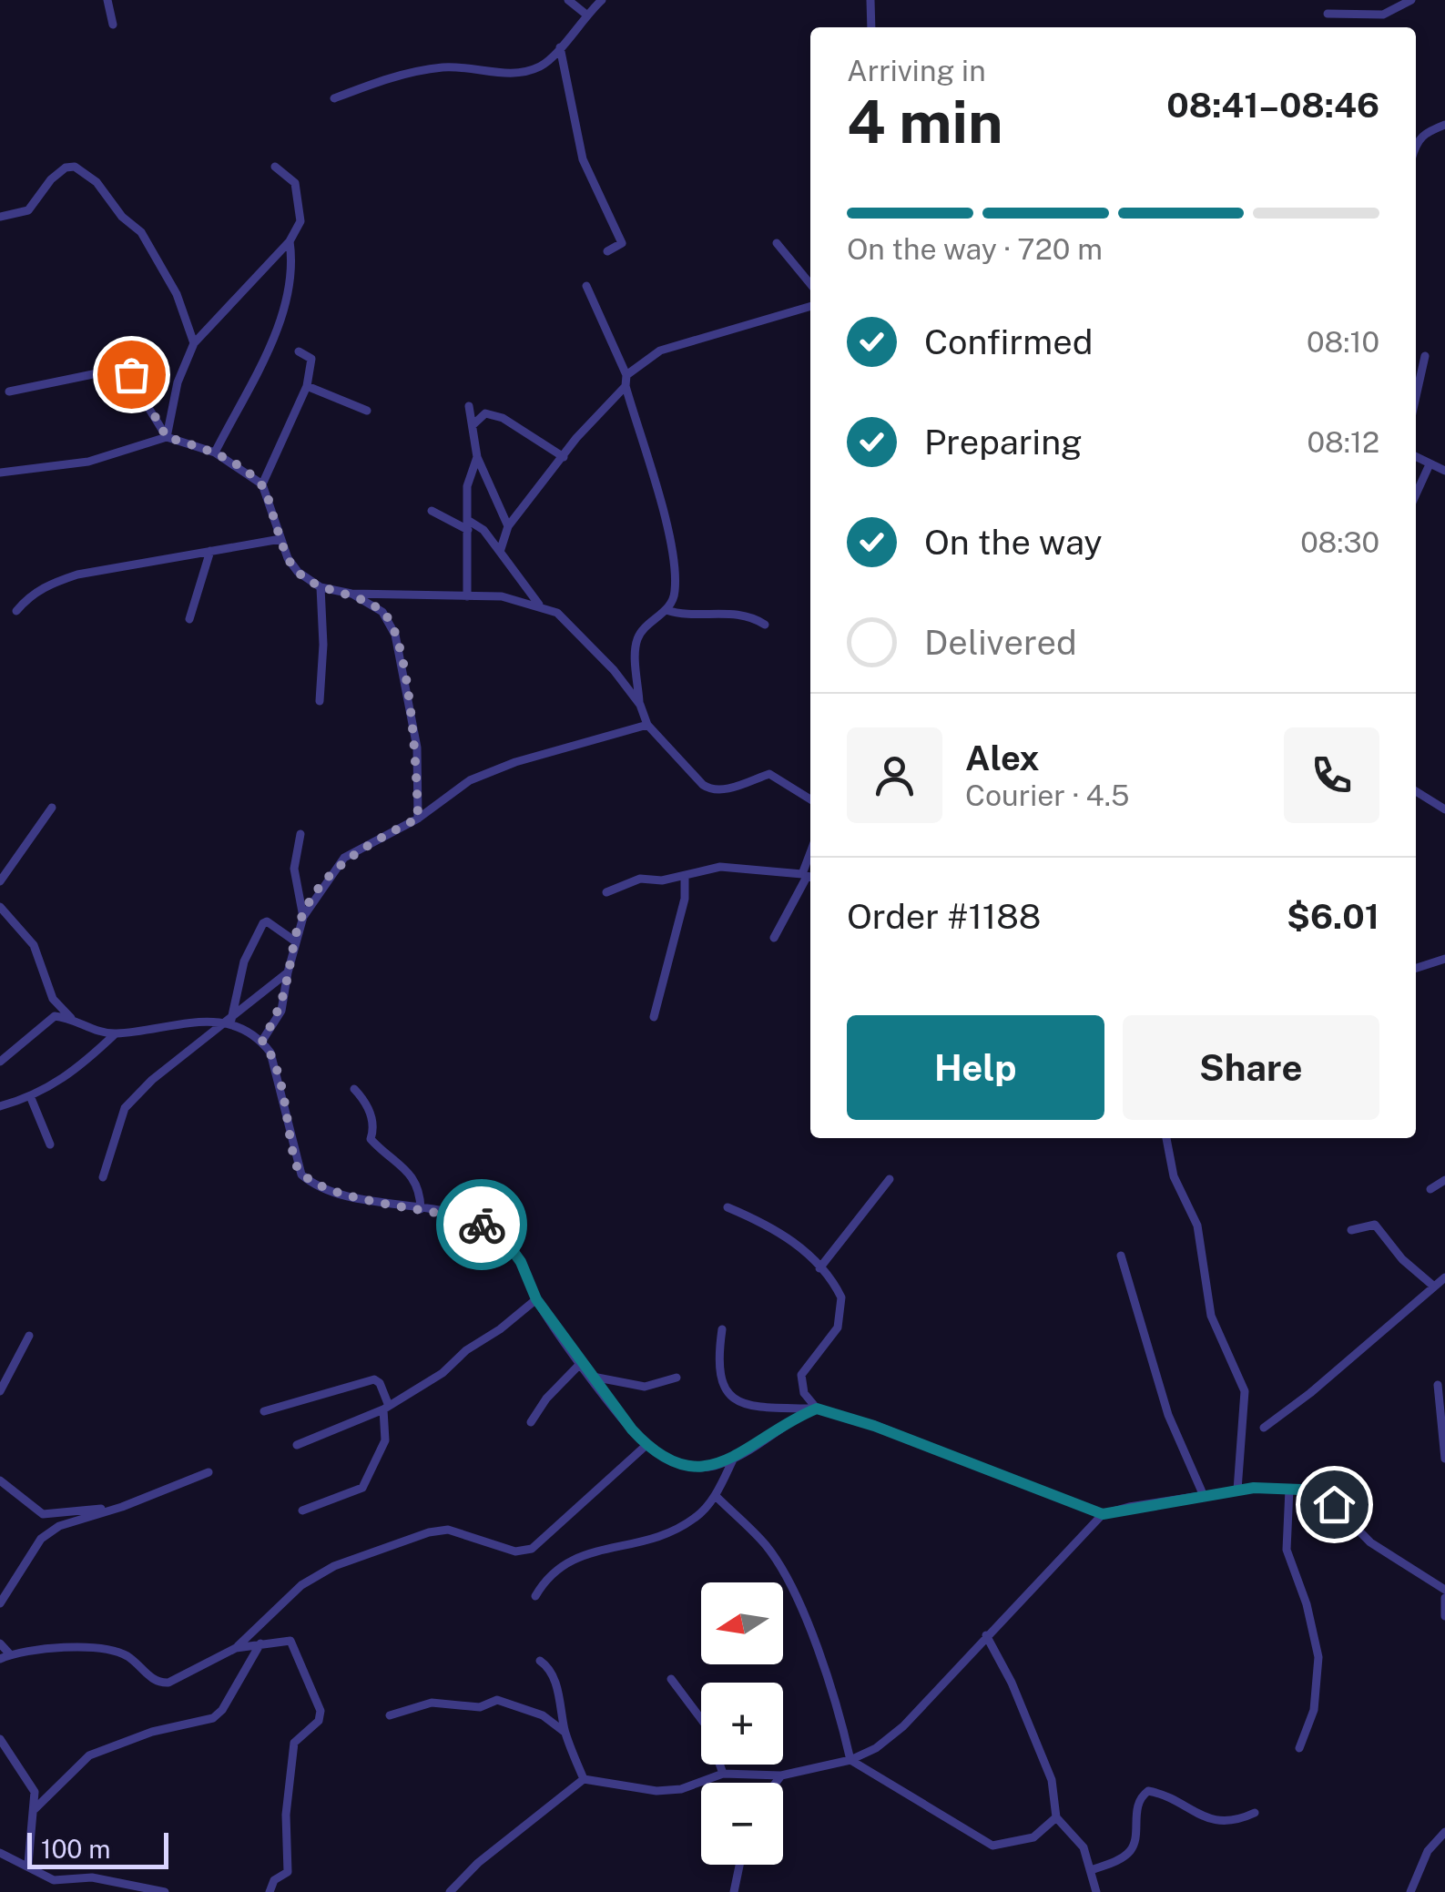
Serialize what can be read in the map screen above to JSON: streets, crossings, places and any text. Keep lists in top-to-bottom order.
{
  "scale_bar": "100 m",
  "north": "left",
  "page": {
    "heading": ["4 min", "Arriving in", "08:41–08:46"],
    "panel": [
      "Alex",
      "Courier · 4.5",
      "Order #1188",
      "$6.01"
    ],
    "bar": "On the way · 720 m",
    "list": [
      ["Confirmed", "08:10"],
      ["Preparing", "08:12"],
      ["On the way", "08:30"],
      "Delivered"
    ],
    "buttons": ["Help", "Share"],
    "map_buttons": ["+", "−"],
    "scale": "100 m"
  }
}
